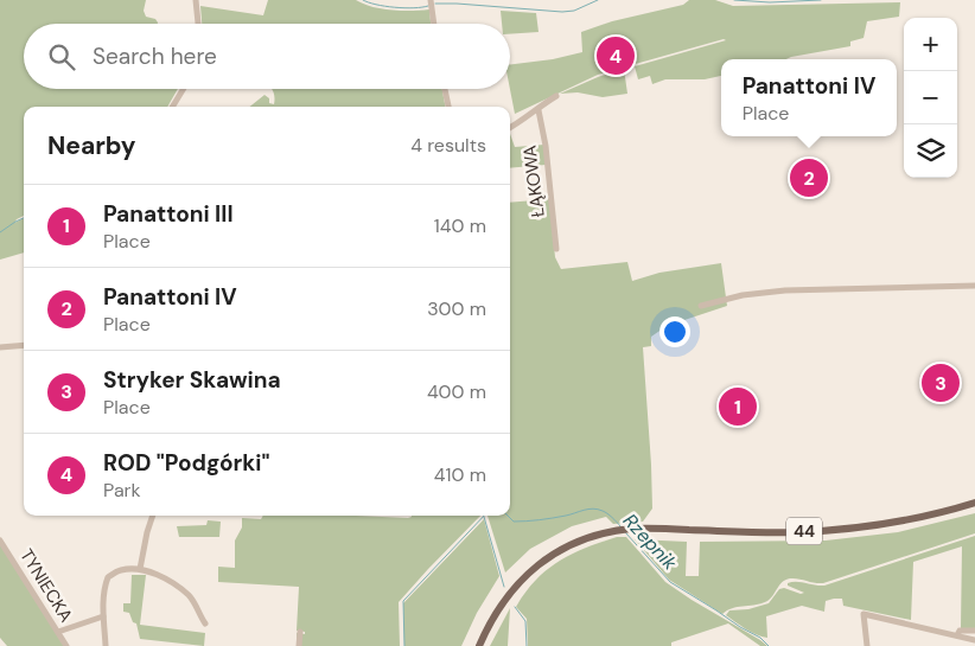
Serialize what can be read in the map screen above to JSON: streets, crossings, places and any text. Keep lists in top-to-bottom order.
{
  "streets": {
    "main road": ["44"],
    "street": ["ŁĄKOWA", "TYNIECKA"]
  },
  "water": ["Rzepnik"],
  "page": {
    "map_buttons": ["+", "−"],
    "search": "Search here",
    "pins": [
      "4",
      "2",
      "3",
      "1"
    ],
    "popup": ["Panattoni IV", "Place"],
    "heading": ["Nearby", "4 results"],
    "list": [
      {
        "mark": "1",
        "name": "Panattoni III",
        "note": "Place",
        "value": "140 m"
      },
      {
        "mark": "2",
        "name": "Panattoni IV",
        "note": "Place",
        "value": "300 m"
      },
      {
        "mark": "3",
        "name": "Stryker Skawina",
        "note": "Place",
        "value": "400 m"
      },
      {
        "mark": "4",
        "name": "ROD \"Podgórki\"",
        "note": "Park",
        "value": "410 m"
      }
    ]
  }
}
